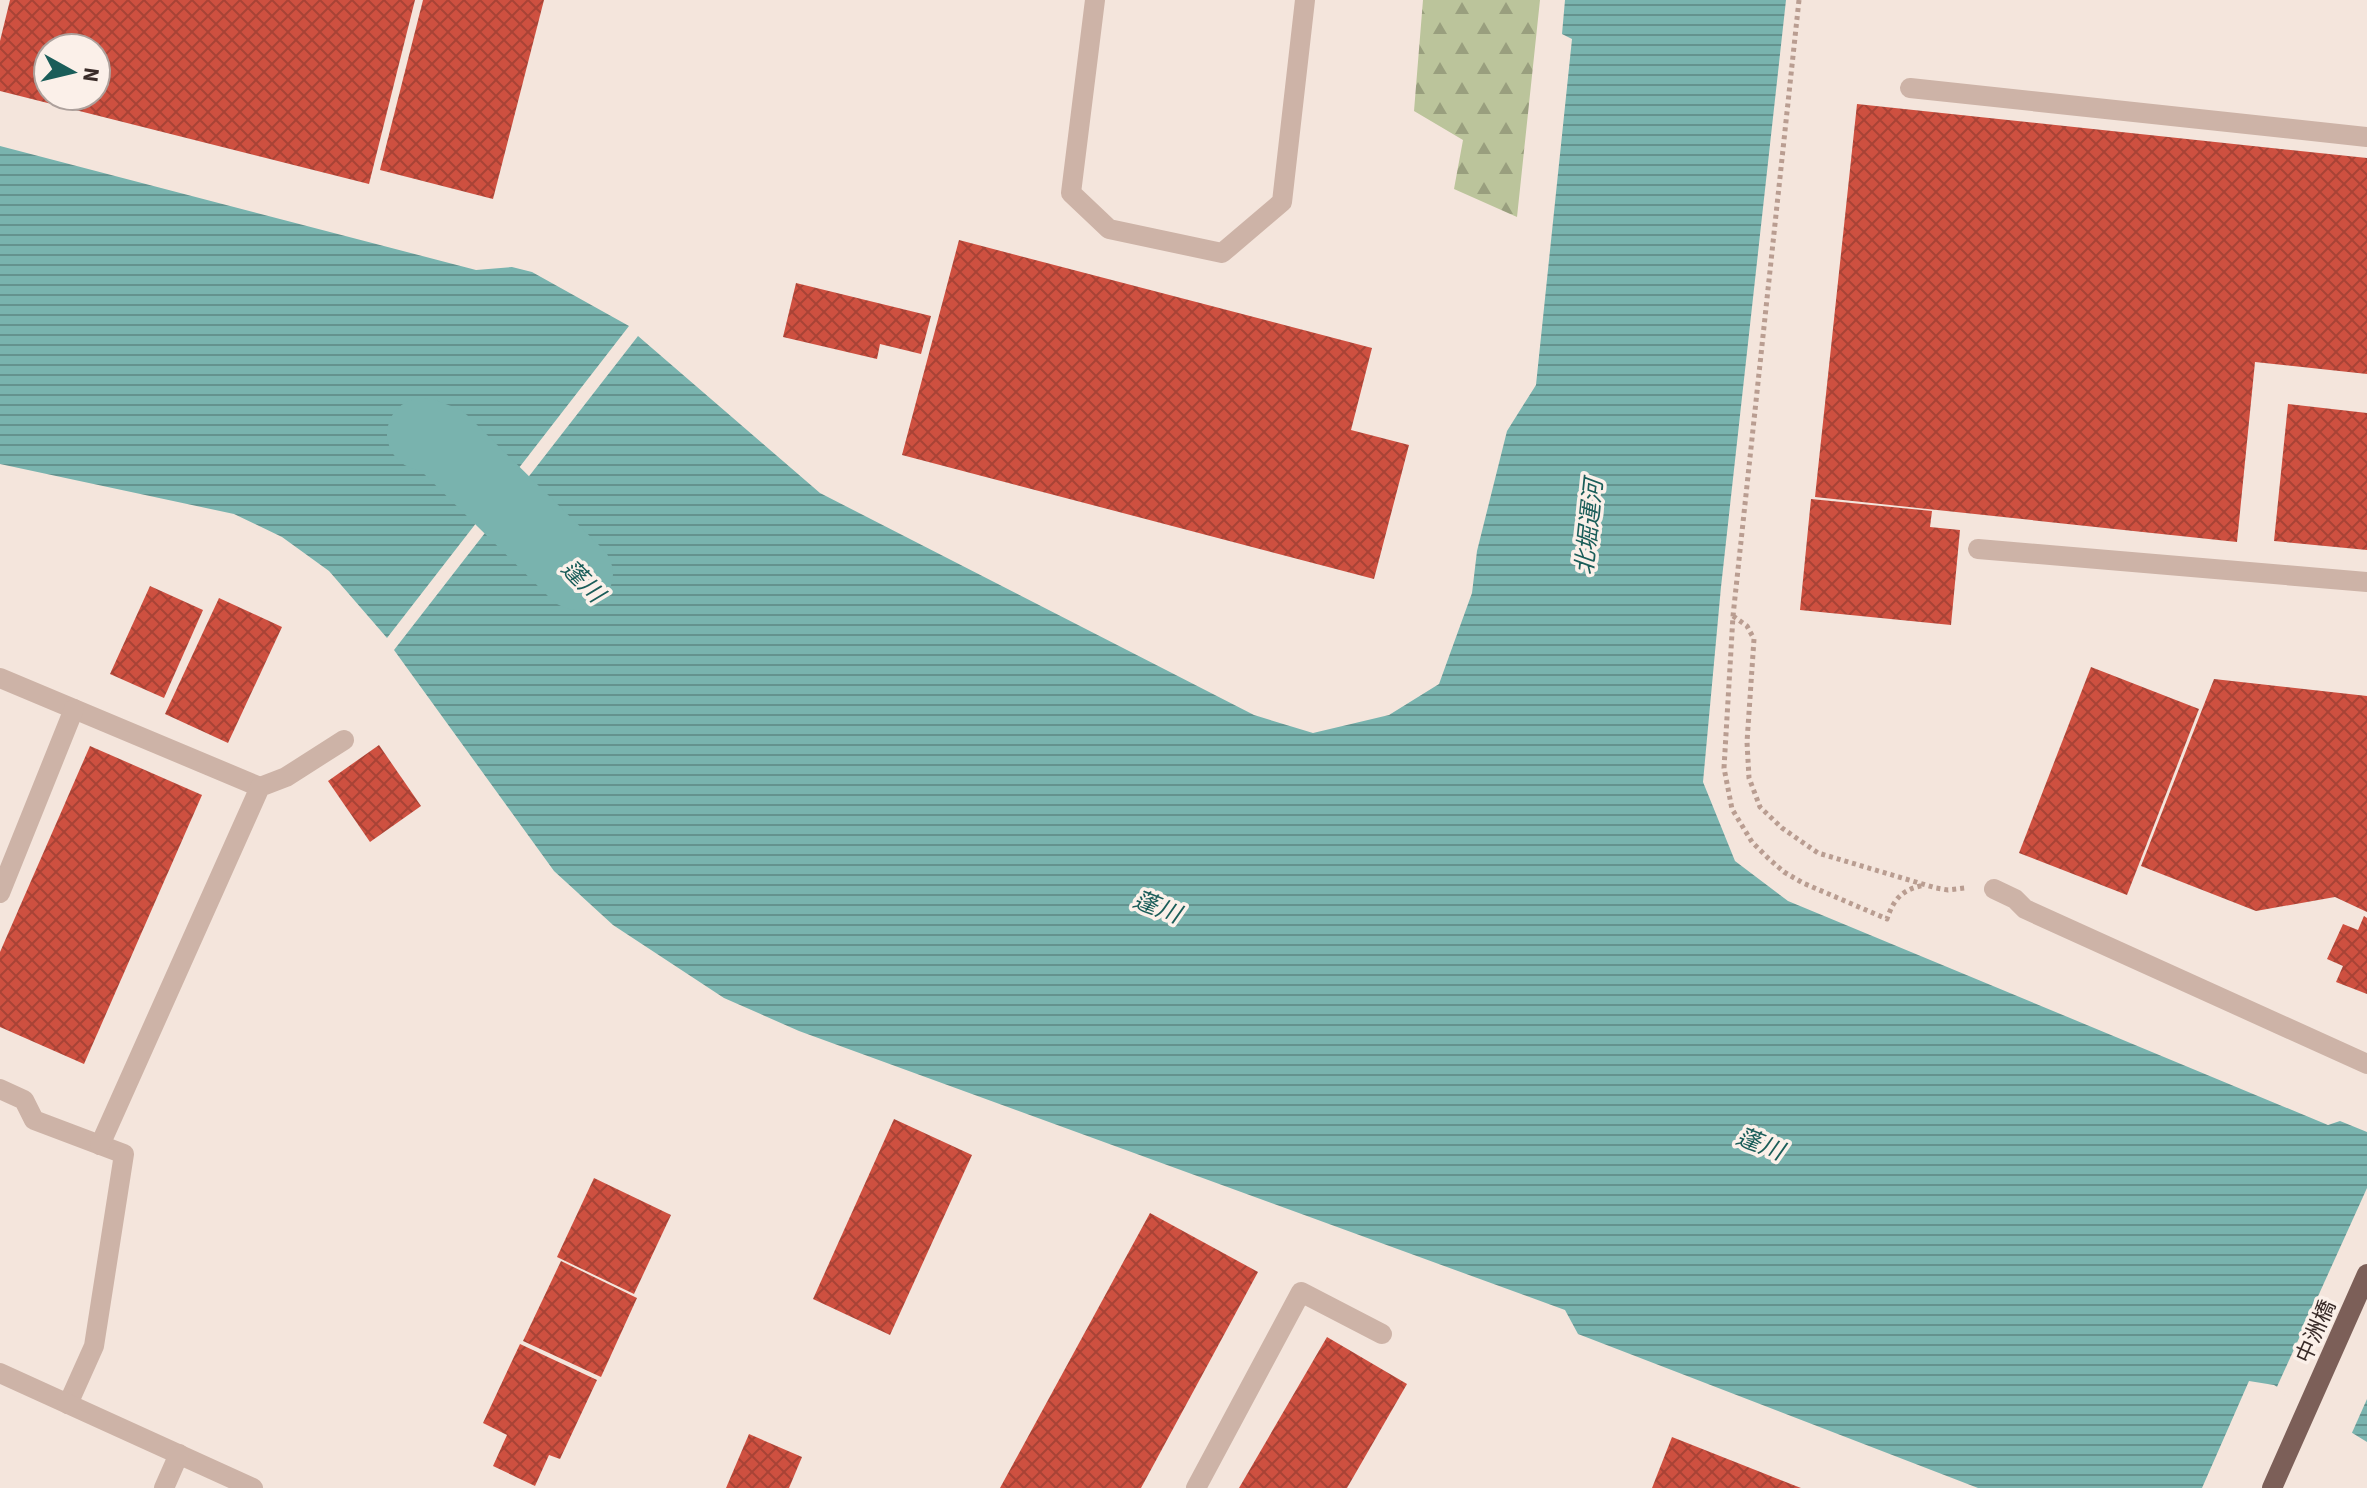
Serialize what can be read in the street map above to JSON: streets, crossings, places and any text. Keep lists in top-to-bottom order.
{
  "streets": {
    "main road": ["中洲橋"]
  },
  "water": ["北堀運河", "蓬川"],
  "north": "right"
}
